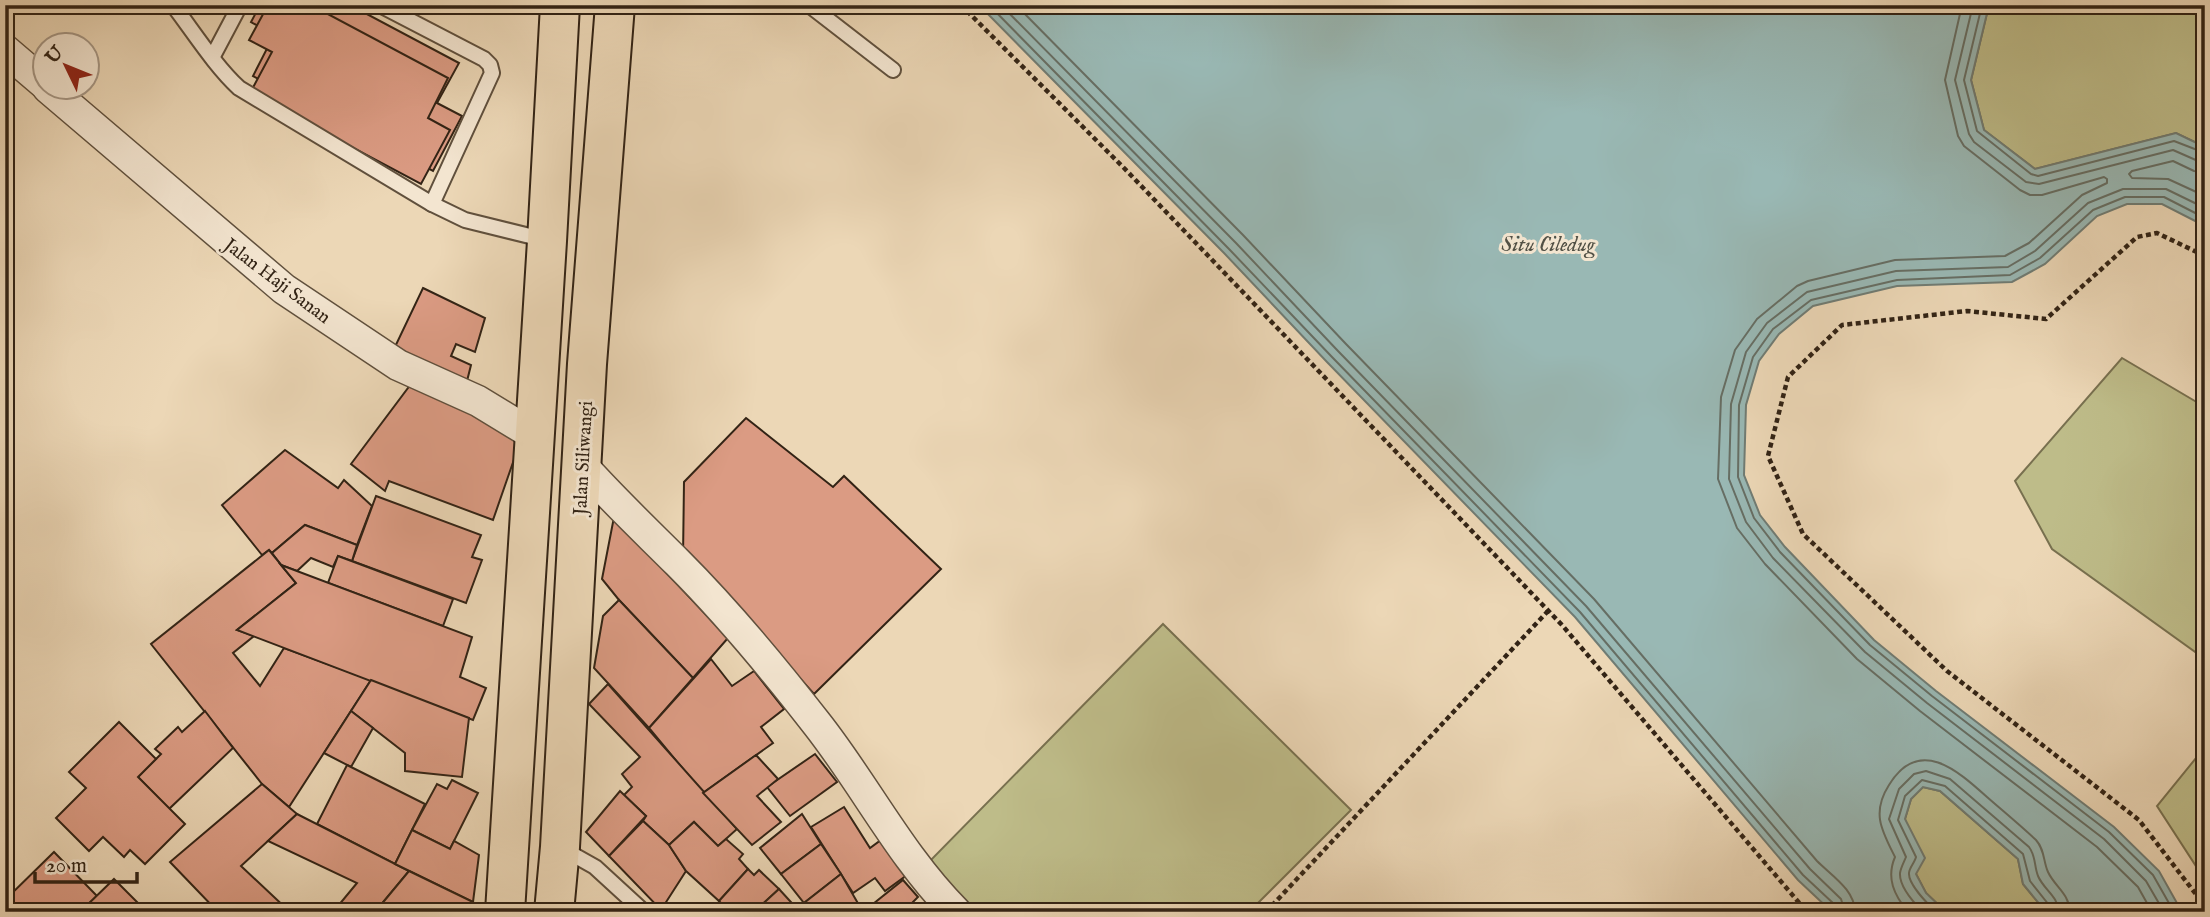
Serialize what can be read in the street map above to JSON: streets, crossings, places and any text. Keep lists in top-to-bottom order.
{
  "streets": {
    "main road": ["Jalan Siliwangi"],
    "street": ["Jalan Haji Sanan"]
  },
  "water": ["Situ Ciledug"],
  "scale_bar": "20 m",
  "north": "top left"
}
